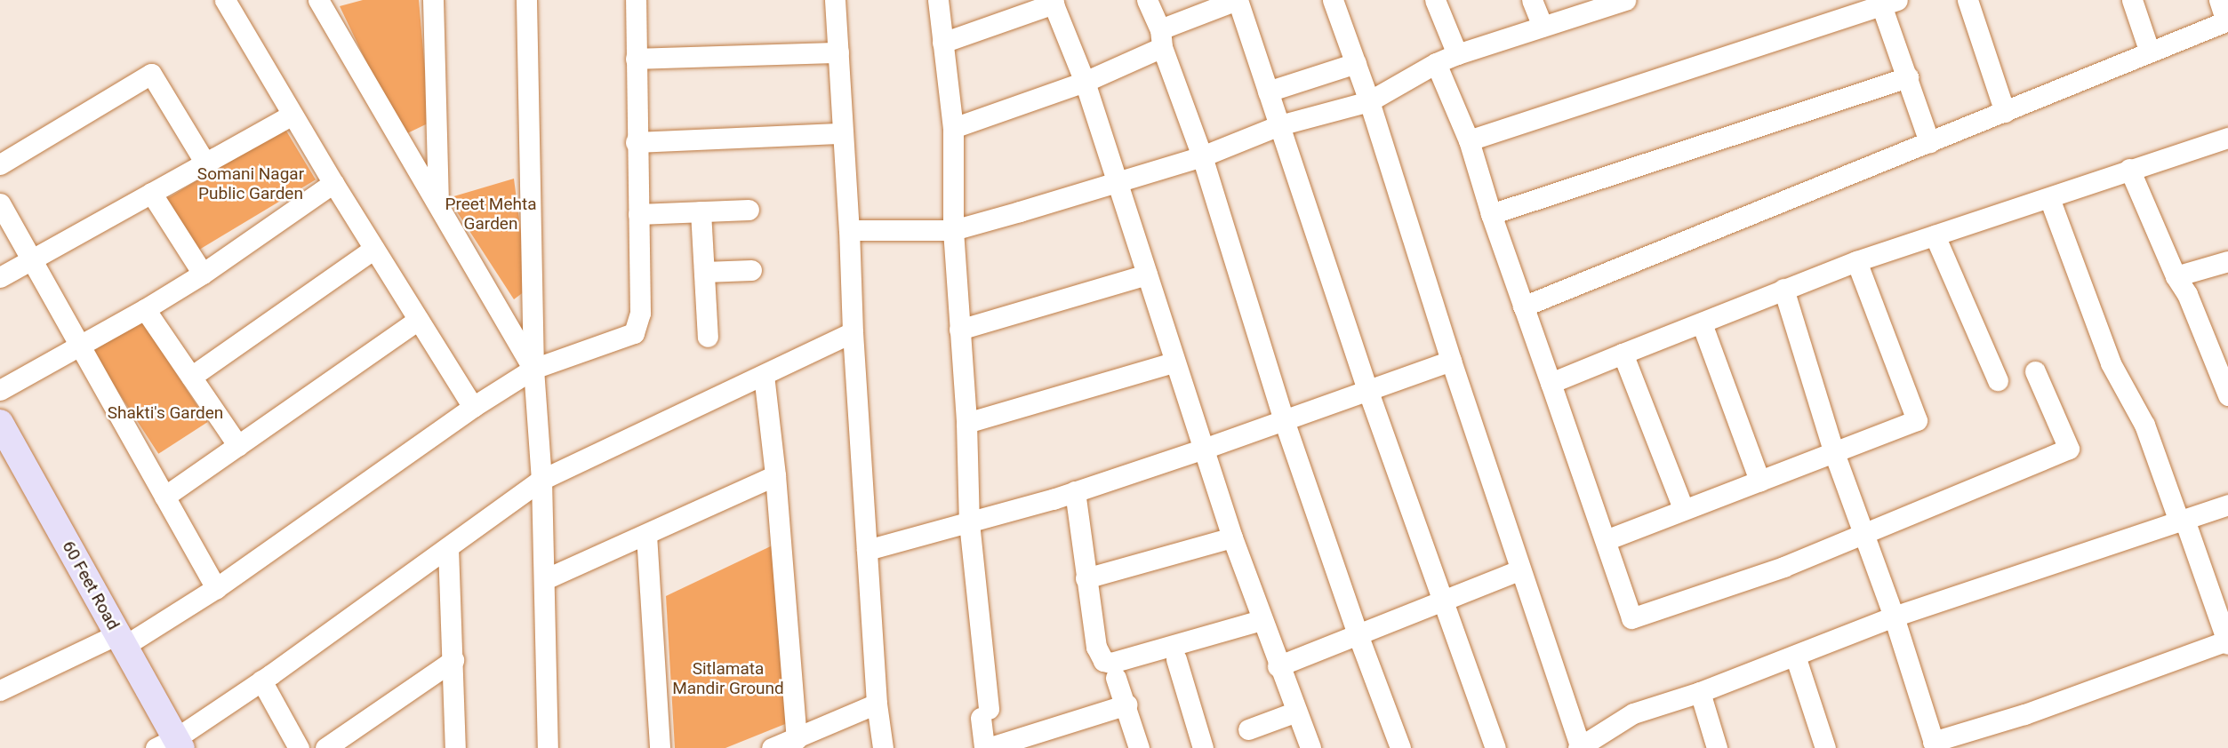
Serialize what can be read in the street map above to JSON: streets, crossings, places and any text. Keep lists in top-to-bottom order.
{
  "streets": {
    "main road": ["60 Feet Road"]
  },
  "parks": [
    "Somani Nagar Public Garden",
    "Preet Mehta Garden",
    "Shakti's Garden",
    "Sitlamata Mandir Ground"
  ]
}
